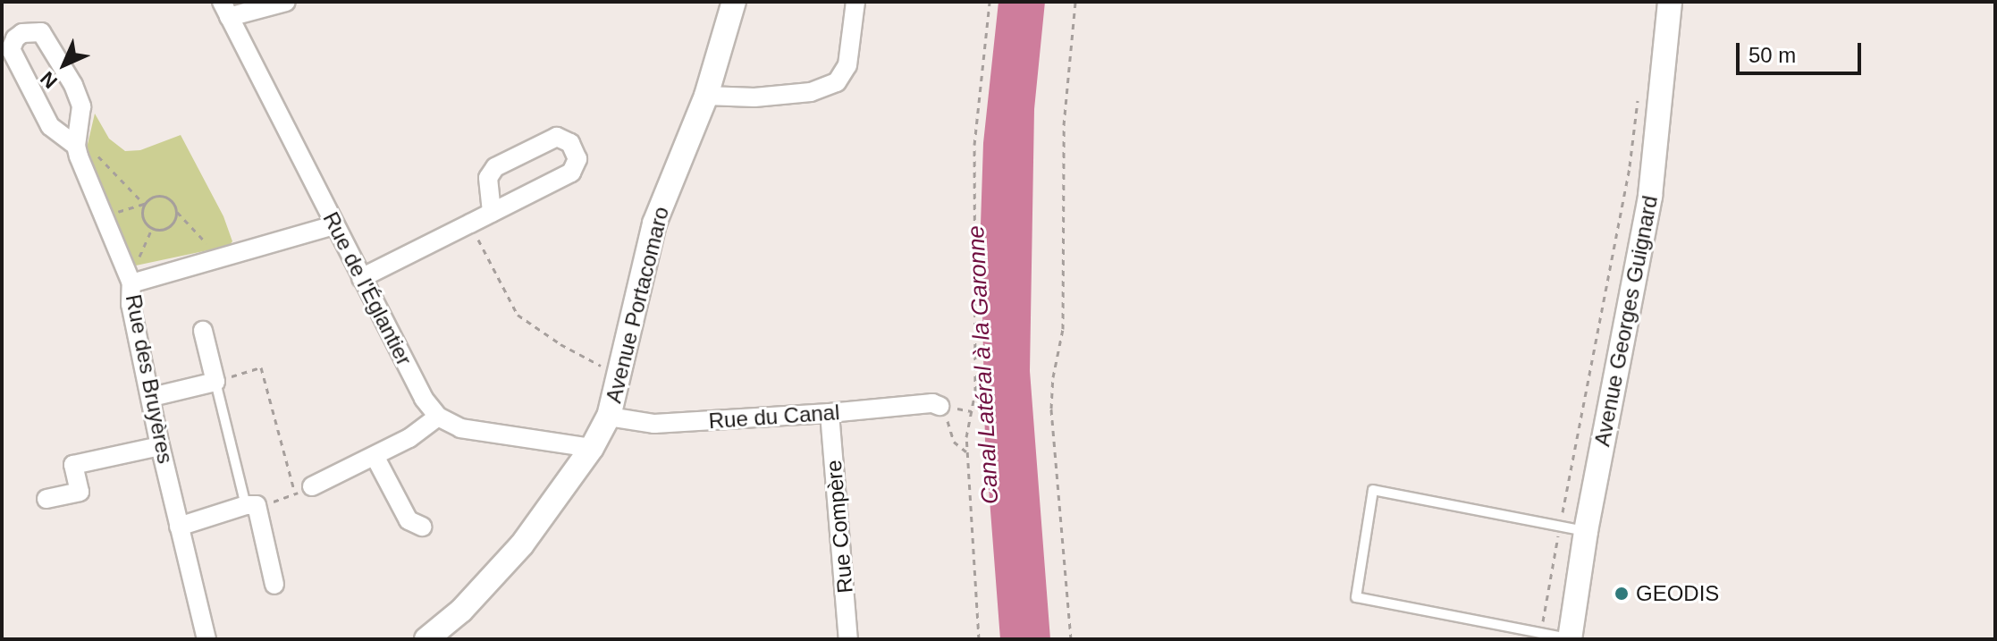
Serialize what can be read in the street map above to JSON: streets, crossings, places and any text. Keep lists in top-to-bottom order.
{
  "streets": {
    "street": [
      "Rue de l'Églantier",
      "Avenue Portacomaro",
      "Avenue Georges Guignard",
      "Rue des Bruyères",
      "Rue du Canal",
      "Rue Compère"
    ]
  },
  "crossings": [
    ["Rue de l'Églantier", "Rue des Bruyères"],
    ["Avenue Portacomaro", "Rue du Canal"],
    ["Rue du Canal", "Rue Compère"]
  ],
  "water": ["Canal Latéral à la Garonne"],
  "places": ["GEODIS"],
  "scale_bar": "50 m",
  "north": "bottom left"
}
